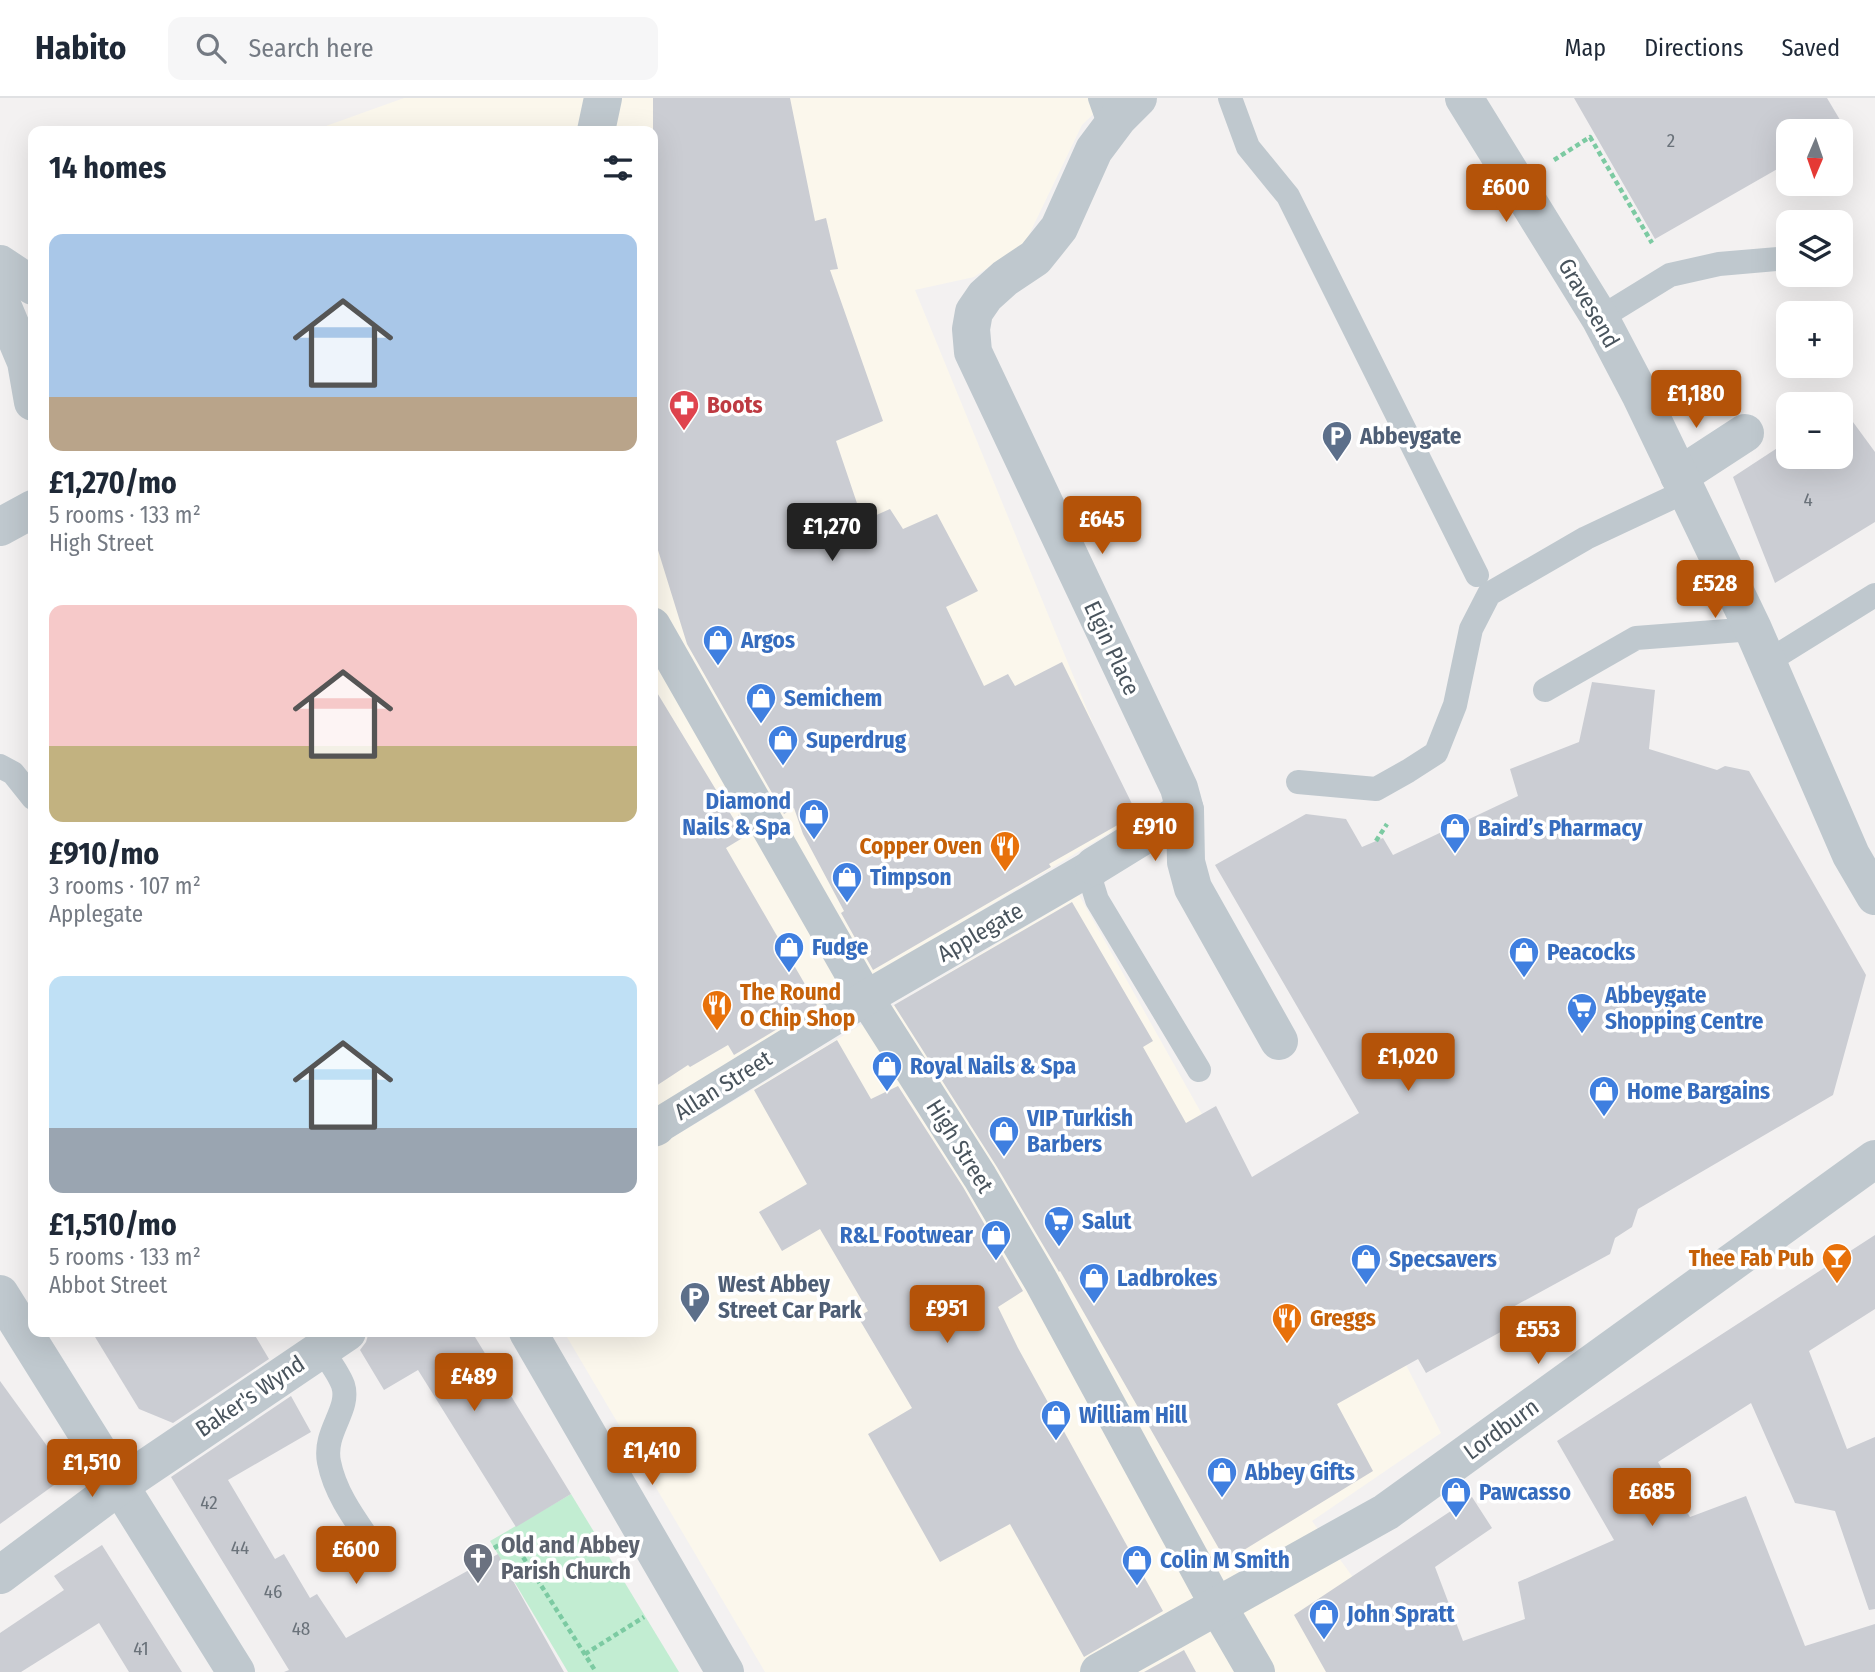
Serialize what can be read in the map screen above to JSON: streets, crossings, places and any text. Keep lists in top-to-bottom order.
{
  "streets": {
    "street": [
      "Gravesend",
      "Elgin Place",
      "Applegate",
      "Allan Street",
      "High Street",
      "Baker's Wynd",
      "Lordburn"
    ]
  },
  "crossings": [
    ["Elgin Place", "Applegate"],
    ["Applegate", "Allan Street"],
    ["Applegate", "High Street"],
    ["Allan Street", "High Street"],
    ["High Street", "Lordburn"]
  ],
  "places": {
    "pharmacy": ["Boots"],
    "parking": ["Abbeygate", "West Abbey Street Car Park"],
    "shop": [
      "Argos",
      "Semichem",
      "Superdrug",
      "Diamond Nails & Spa",
      "Baird’s Pharmacy",
      "Timpson",
      "Fudge",
      "Peacocks",
      "Royal Nails & Spa",
      "Home Bargains",
      "VIP Turkish Barbers",
      "R&L Footwear",
      "Specsavers",
      "Ladbrokes",
      "William Hill",
      "Abbey Gifts",
      "Pawcasso",
      "Colin M Smith",
      "John Spratt"
    ],
    "restaurant": ["Copper Oven", "The Round O Chip Shop", "Greggs"],
    "supermarket": ["Abbeygate Shopping Centre", "Salut"],
    "bar": ["Thee Fab Pub"],
    "church": ["Old and Abbey Parish Church"]
  },
  "house_numbers": [
    "2",
    "4",
    "42",
    "44",
    "46",
    "48",
    "41"
  ],
  "north": "bottom",
  "page": {
    "header": "Habito",
    "search": "Search here",
    "nav": ["Map", "Directions", "Saved"],
    "map_buttons": ["+", "−"],
    "heading": "14 homes",
    "price": [
      "£600",
      "£1,180",
      "£645",
      "£1,270",
      "£528",
      "£910",
      "£1,020",
      "£951",
      "£553",
      "£489",
      "£1,410",
      "£1,510",
      "£685",
      "£600"
    ],
    "list": [
      {
        "name": "£1,270/mo",
        "note": "5 rooms · 133 m² · High Street"
      },
      {
        "name": "£910/mo",
        "note": "3 rooms · 107 m² · Applegate"
      },
      {
        "name": "£1,510/mo",
        "note": "5 rooms · 133 m² · Abbot Street"
      }
    ]
  }
}
